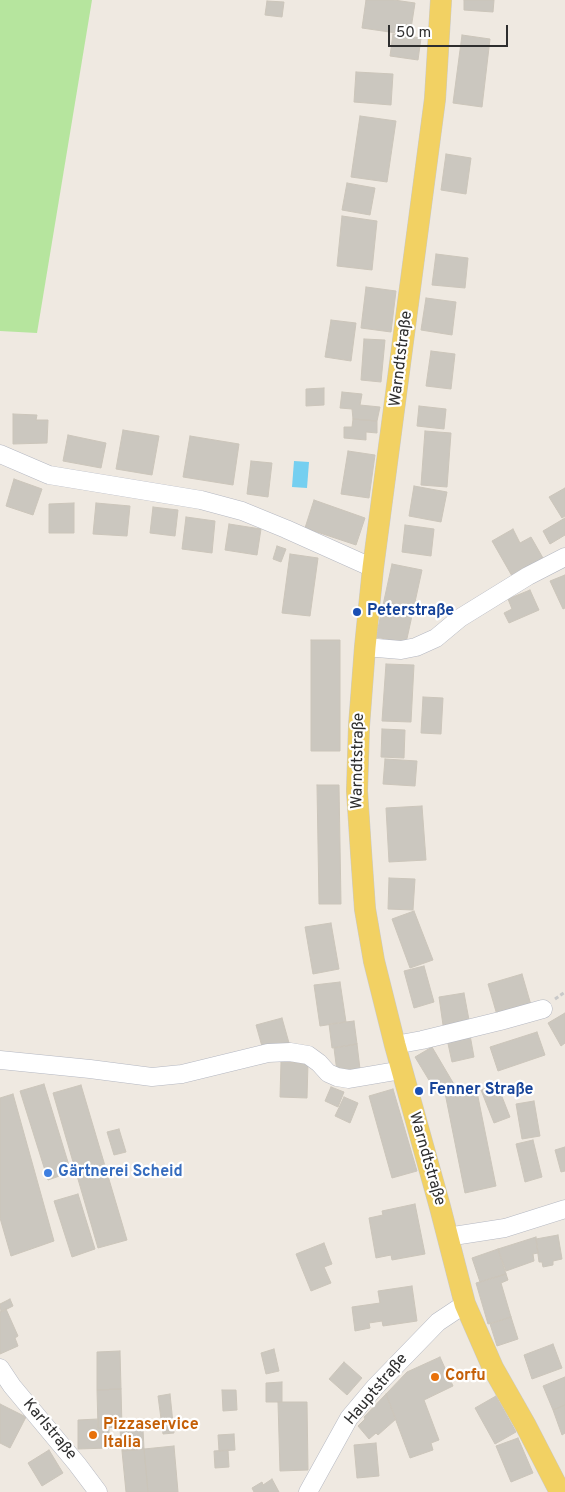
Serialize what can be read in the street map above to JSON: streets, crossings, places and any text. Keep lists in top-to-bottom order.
{
  "streets": {
    "main road": ["Warndtstraße"],
    "street": ["Hauptstraße", "Karlstraße"]
  },
  "crossings": [
    ["Warndtstraße", "Hauptstraße"]
  ],
  "places": [
    "Peterstraße",
    "Fenner Straße",
    "Gärtnerei Scheid",
    "Corfu",
    "Pizzaservice Italia"
  ],
  "scale_bar": "50 m"
}
